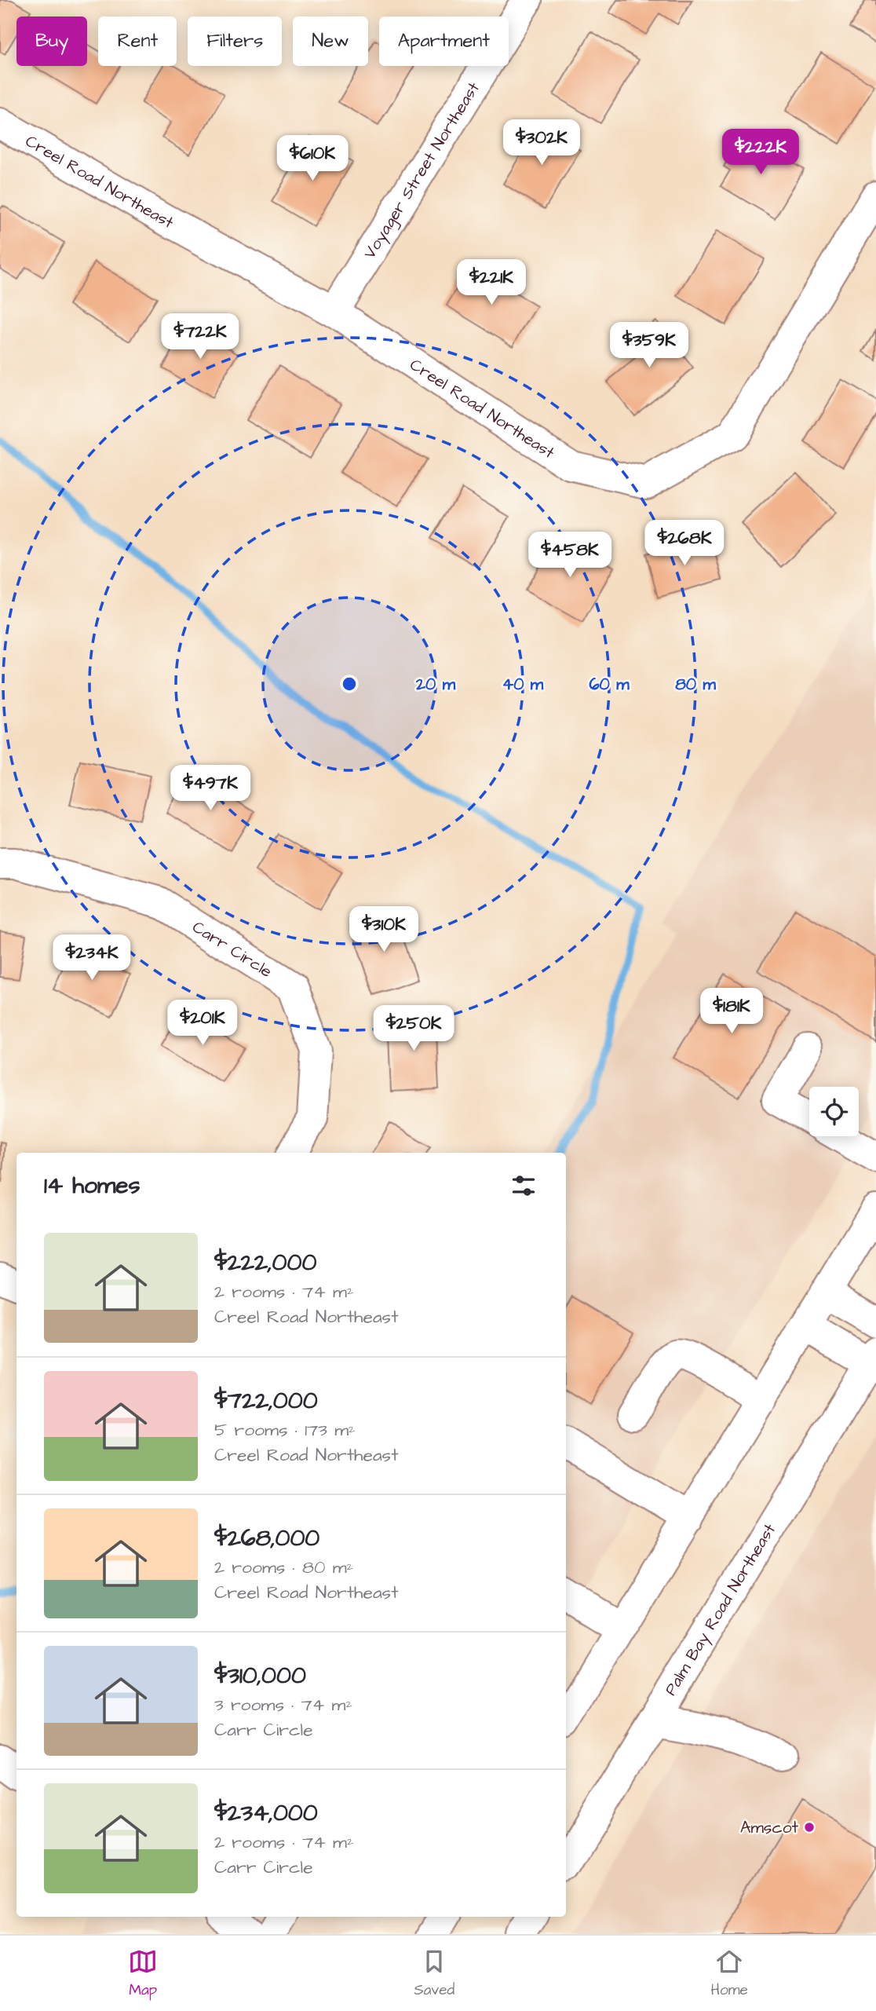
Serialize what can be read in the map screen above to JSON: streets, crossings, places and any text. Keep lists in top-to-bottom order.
{
  "streets": {
    "street": [
      "Voyager Street Northeast",
      "Creel Road Northeast",
      "Carr Circle",
      "Palm Bay Road Northeast"
    ]
  },
  "crossings": [
    ["Voyager Street Northeast", "Creel Road Northeast"]
  ],
  "places": ["Amscot"],
  "page": {
    "chip": [
      "Buy",
      "Rent",
      "Filters",
      "New",
      "Apartment"
    ],
    "price": [
      "$302K",
      "$222K",
      "$610K",
      "$221K",
      "$722K",
      "$359K",
      "$268K",
      "$458K",
      "$497K",
      "$310K",
      "$234K",
      "$181K",
      "$201K",
      "$250K"
    ],
    "heading": "14 homes",
    "list": [
      {
        "name": "$222,000",
        "note": "2 rooms · 74 m² · Creel Road Northeast"
      },
      {
        "name": "$722,000",
        "note": "5 rooms · 173 m² · Creel Road Northeast"
      },
      {
        "name": "$268,000",
        "note": "2 rooms · 80 m² · Creel Road Northeast"
      },
      {
        "name": "$310,000",
        "note": "3 rooms · 74 m² · Carr Circle"
      },
      {
        "name": "$234,000",
        "note": "2 rooms · 74 m² · Carr Circle"
      }
    ],
    "tabs": ["Map", "Saved", "Home"]
  },
  "rings": [
    "20 m",
    "40 m",
    "60 m",
    "80 m"
  ]
}
